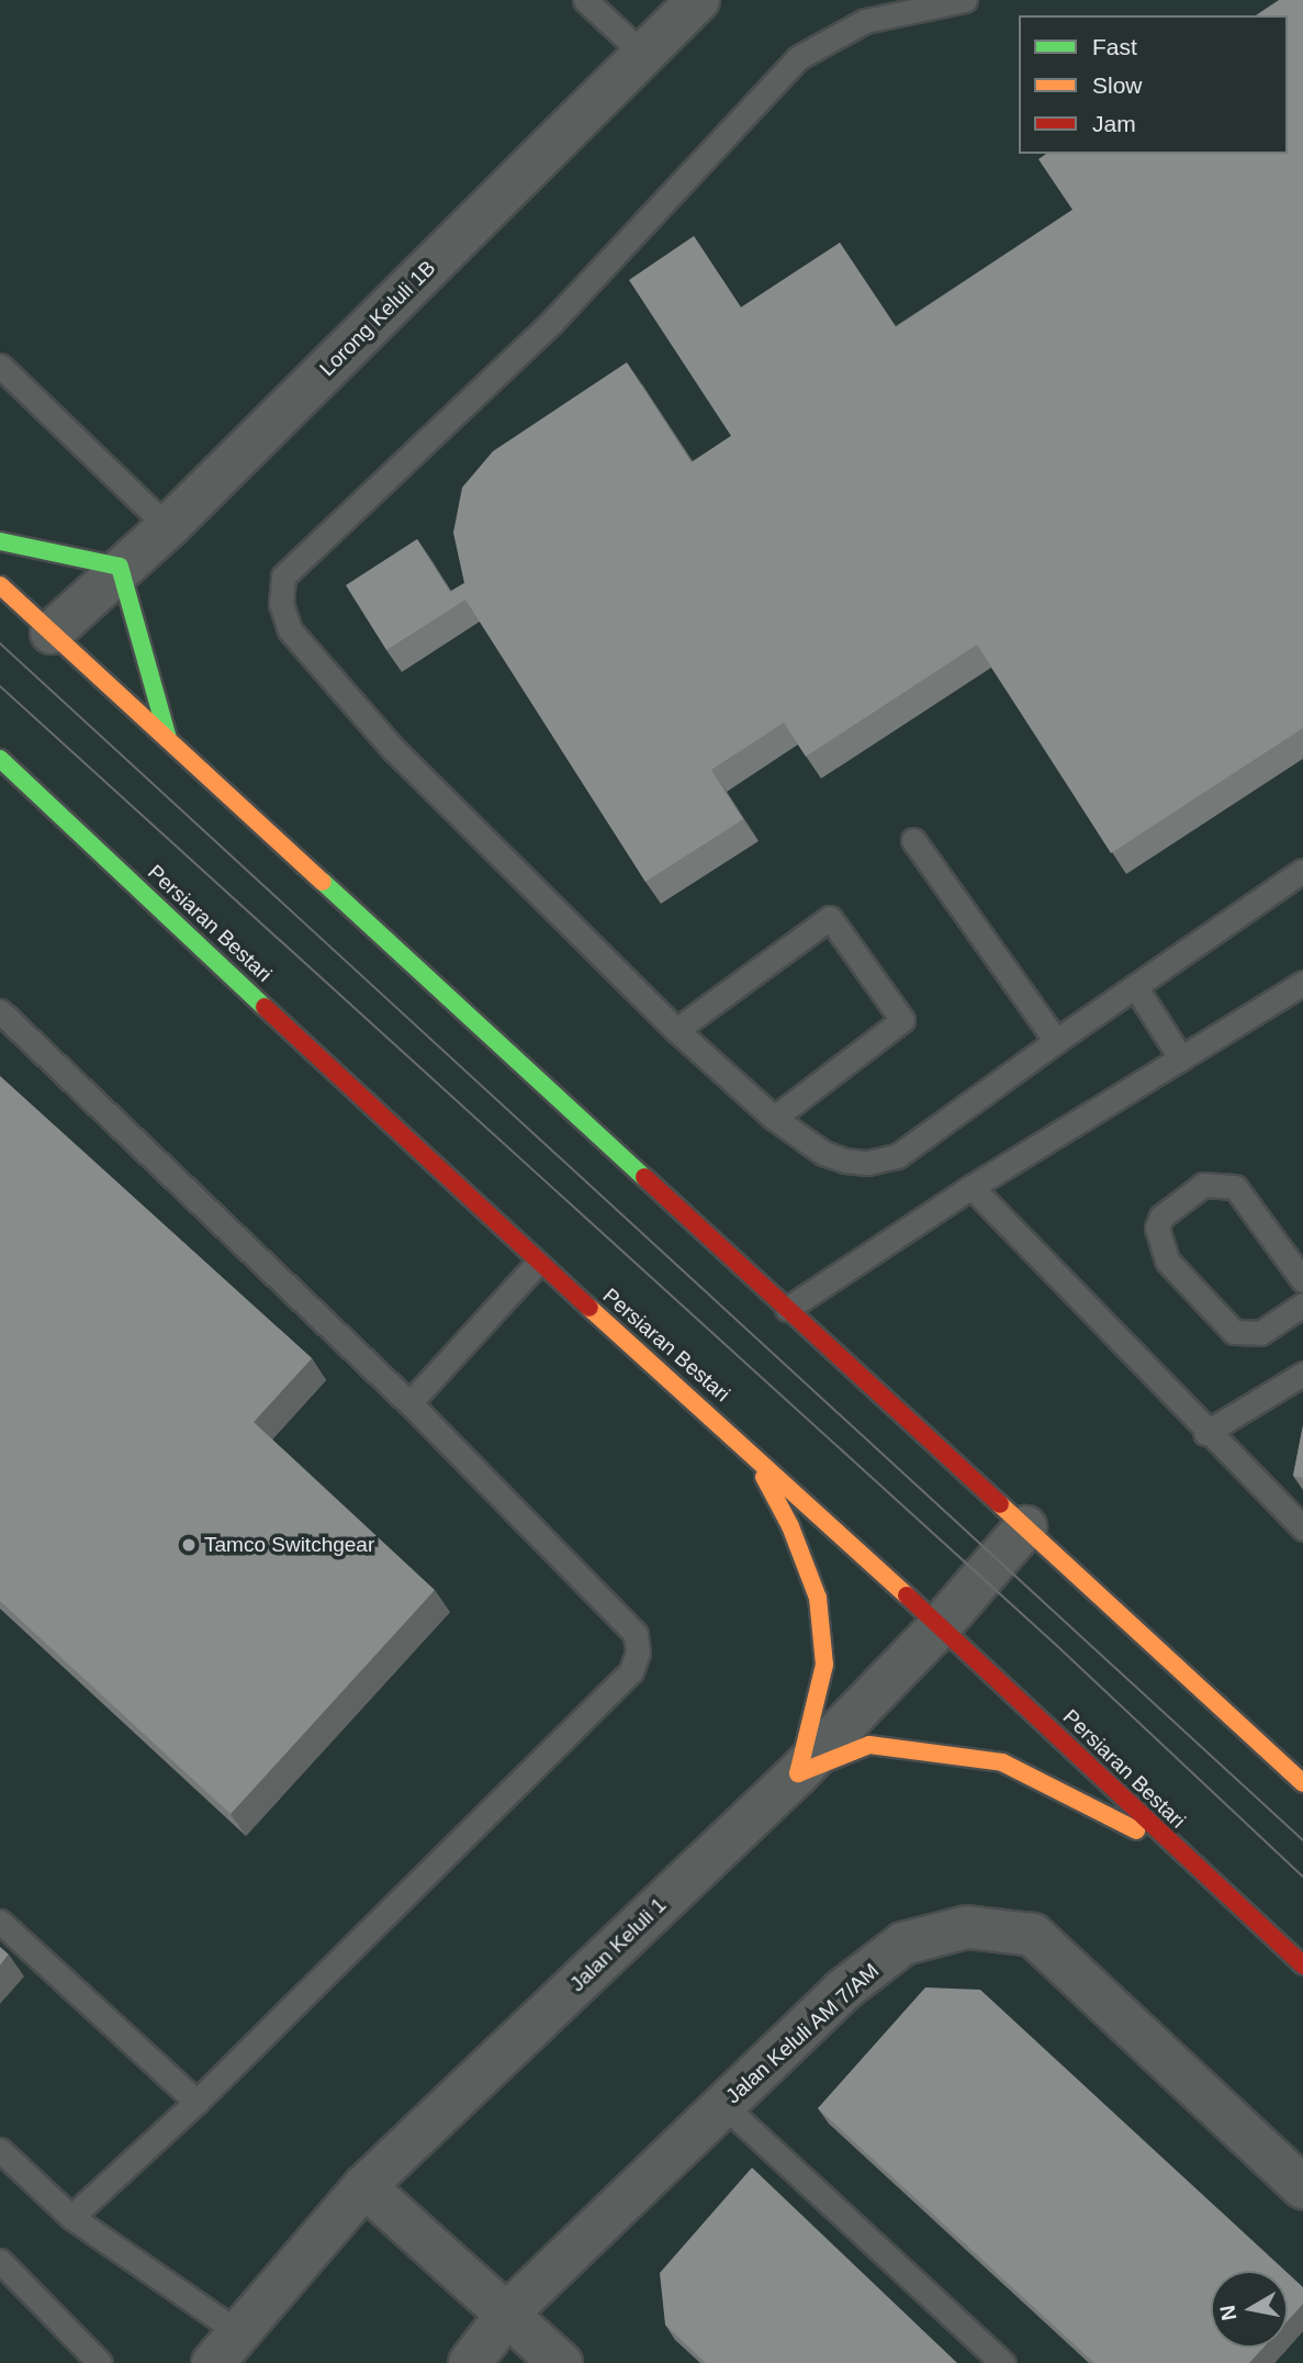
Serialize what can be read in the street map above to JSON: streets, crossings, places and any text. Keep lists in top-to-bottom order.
{
  "streets": {
    "main road": ["Persiaran Bestari"],
    "street": ["Lorong Keluli 1B", "Jalan Keluli 1", "Jalan Keluli AM 7/AM"]
  },
  "crossings": [
    ["Persiaran Bestari", "Jalan Keluli 1"]
  ],
  "places": ["Tamco Switchgear"],
  "legend": ["Fast", "Slow", "Jam"],
  "north": "left"
}
